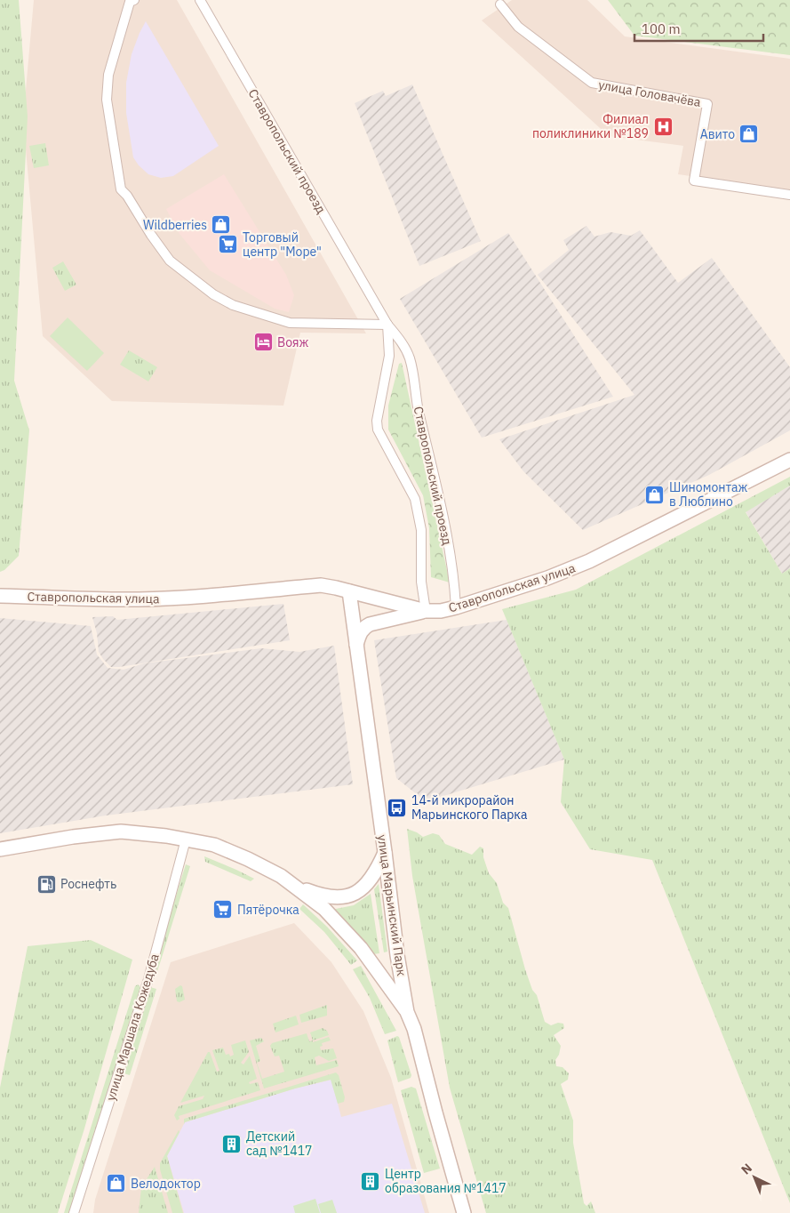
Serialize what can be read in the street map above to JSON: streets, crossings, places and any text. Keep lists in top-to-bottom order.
{
  "streets": {
    "street": [
      "улица Головачёва",
      "Ставропольский проезд",
      "Ставропольская улица",
      "улица Марьинский Парк",
      "улица Маршала Кожедуба"
    ]
  },
  "crossings": [
    ["Ставропольский проезд", "Ставропольская улица"],
    ["Ставропольская улица", "улица Марьинский Парк"]
  ],
  "places": {
    "hospital": ["Филиал поликлиники №189"],
    "shop": [
      "Авито",
      "Wildberries",
      "Шиномонтаж в Люблино",
      "Велодоктор"
    ],
    "supermarket": ["Торговый центр \"Море\"", "Пятёрочка"],
    "hotel": ["Вояж"],
    "bus stop": ["14-й микрорайон Марьинского Парка"],
    "fuel station": ["Роснефть"],
    "building": ["Детский сад №1417", "Центр образования №1417"]
  },
  "scale_bar": "100 m",
  "north": "top left"
}
